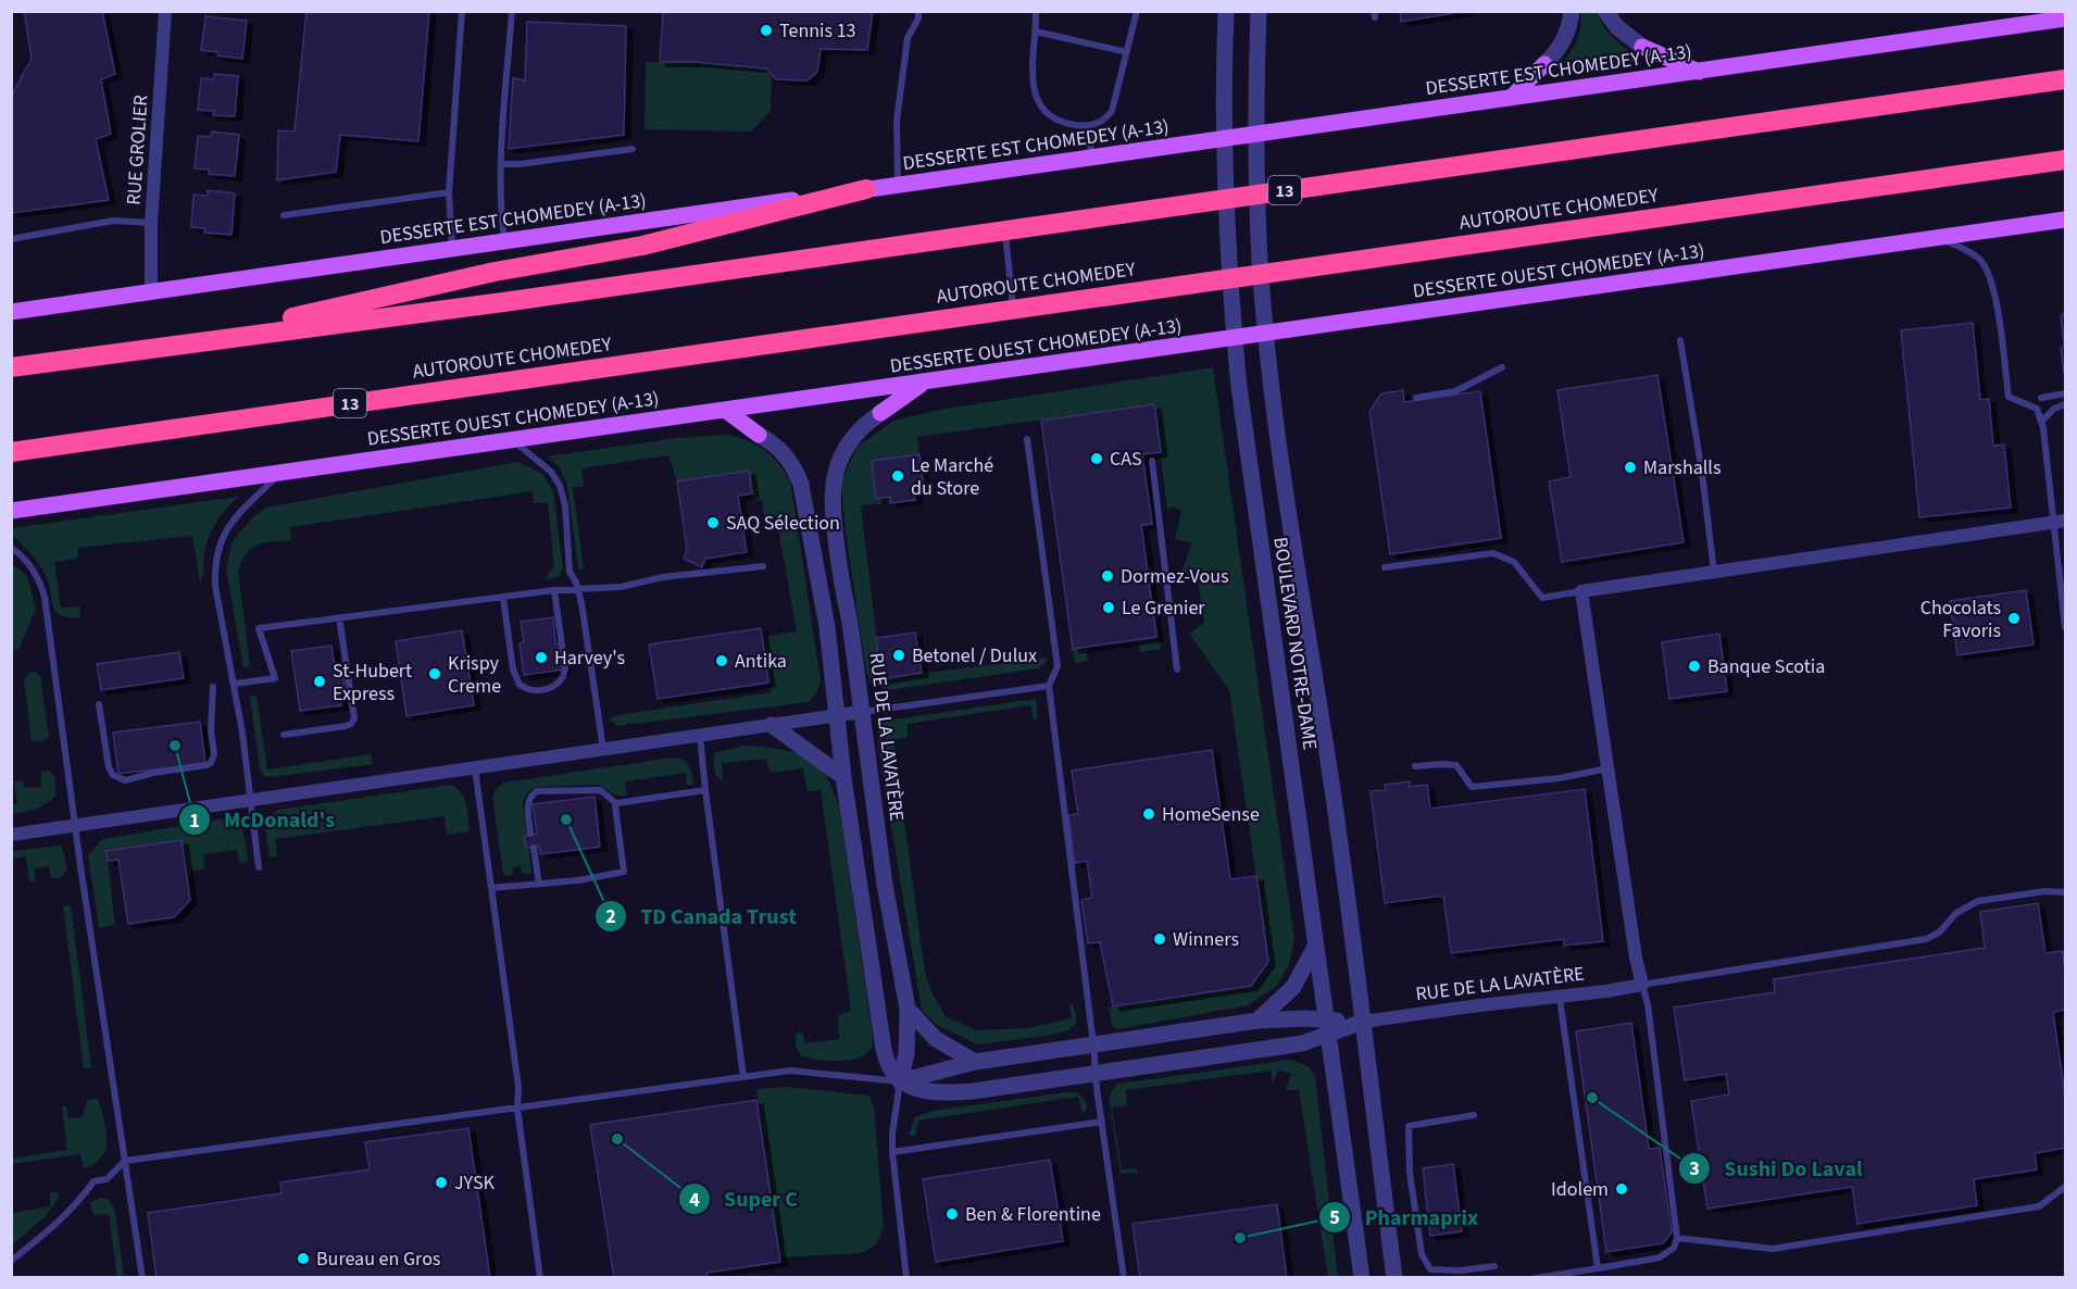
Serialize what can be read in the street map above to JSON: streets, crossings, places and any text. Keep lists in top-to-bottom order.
{
  "streets": {
    "highway": ["13", "AUTOROUTE CHOMEDEY"],
    "main road": ["DESSERTE EST CHOMEDEY (A-13)", "DESSERTE OUEST CHOMEDEY (A-13)"],
    "street": ["RUE GROLIER", "BOULEVARD NOTRE-DAME", "RUE DE LA LAVATÈRE"]
  },
  "crossings": [
    ["DESSERTE EST CHOMEDEY (A-13)", "RUE GROLIER"],
    ["BOULEVARD NOTRE-DAME", "RUE DE LA LAVATÈRE"]
  ],
  "places": [
    "Tennis 13",
    "CAS",
    "Marshalls",
    "Le Marché du Store",
    "SAQ Sélection",
    "Dormez-Vous",
    "Le Grenier",
    "Chocolats Favoris",
    "Betonel / Dulux",
    "Harvey's",
    "Antika",
    "Banque Scotia",
    "Krispy Creme",
    "St-Hubert Express",
    "McDonald's",
    "HomeSense",
    "TD Canada Trust",
    "Winners",
    "Sushi Do Laval",
    "Super C",
    "JYSK",
    "Idolem",
    "Ben & Florentine",
    "Pharmaprix",
    "Bureau en Gros"
  ]
}
